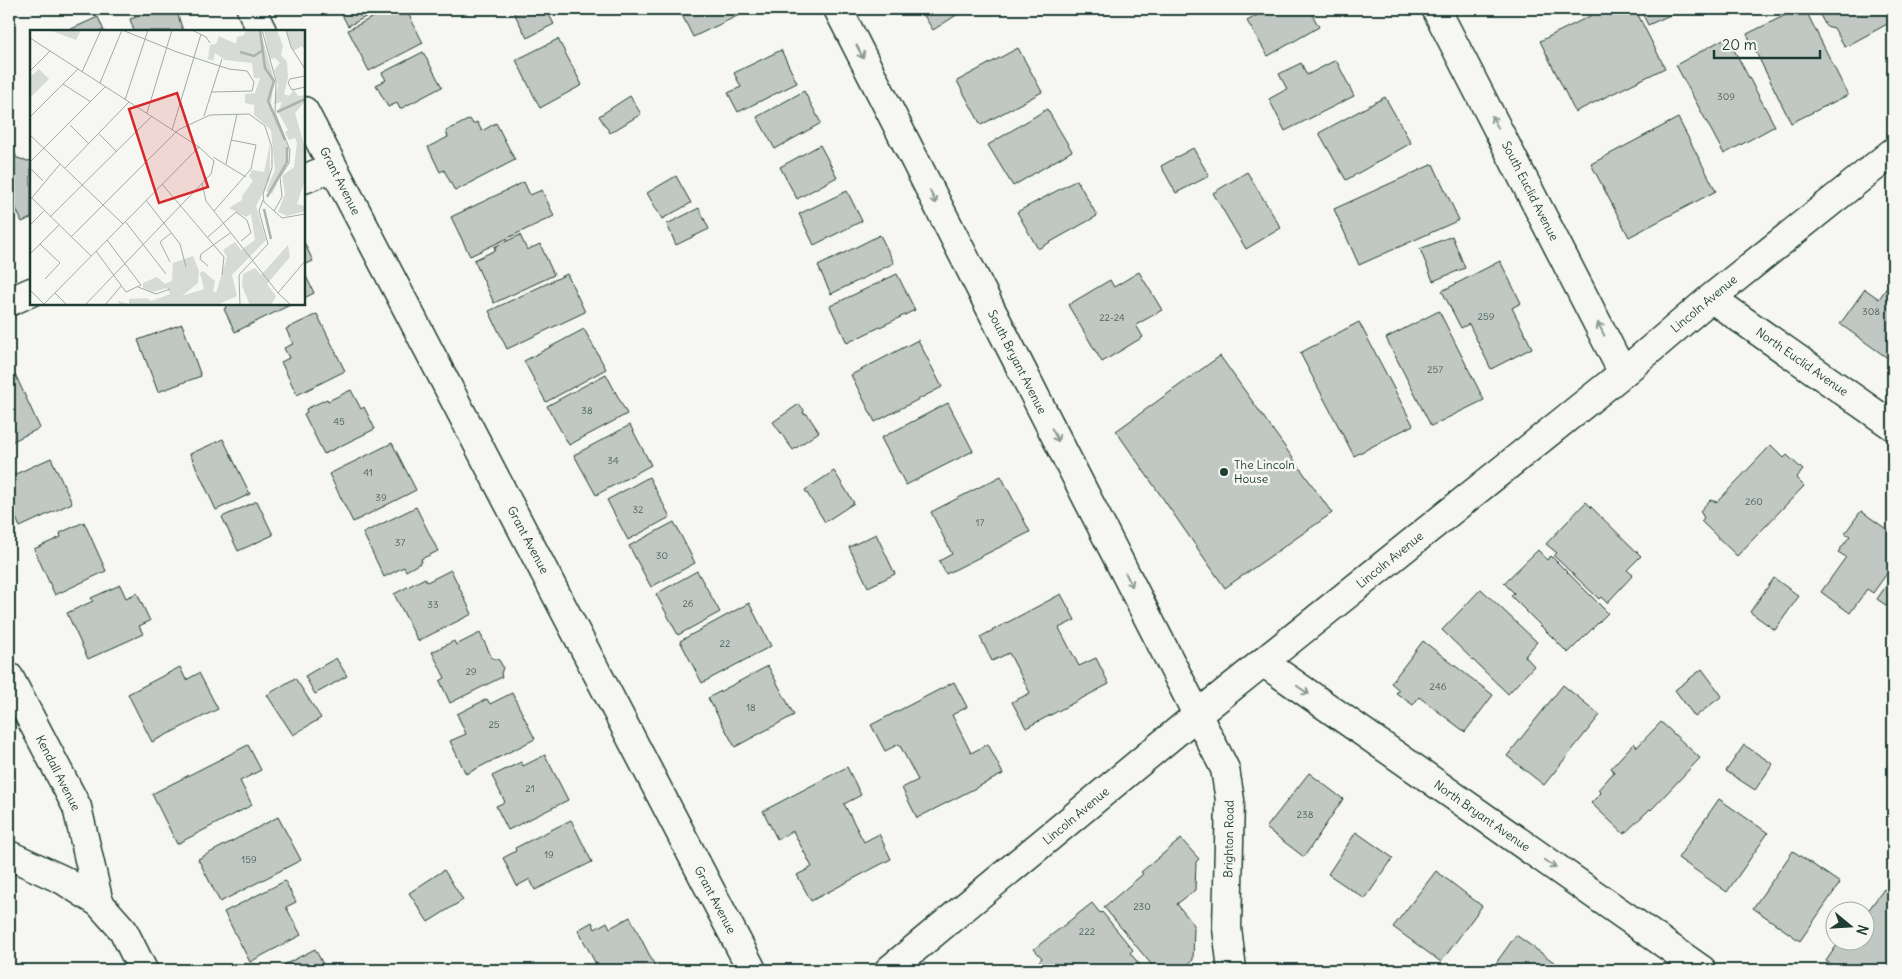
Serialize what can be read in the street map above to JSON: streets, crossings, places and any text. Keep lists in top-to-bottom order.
{
  "streets": {
    "street": [
      "Grant Avenue",
      "South Euclid Avenue",
      "Lincoln Avenue",
      "South Bryant Avenue",
      "North Euclid Avenue",
      "Kendall Avenue",
      "North Bryant Avenue",
      "Brighton Road"
    ]
  },
  "crossings": [
    ["South Euclid Avenue", "Lincoln Avenue"],
    ["Lincoln Avenue", "South Bryant Avenue"],
    ["Lincoln Avenue", "North Euclid Avenue"],
    ["Lincoln Avenue", "North Bryant Avenue"],
    ["Lincoln Avenue", "Brighton Road"],
    ["South Bryant Avenue", "Brighton Road"]
  ],
  "one_way": ["South Euclid Avenue", "South Bryant Avenue", "North Bryant Avenue"],
  "places": ["The Lincoln House"],
  "house_numbers": [
    "309",
    "308",
    "259",
    "22-24",
    "257",
    "38",
    "45",
    "34",
    "41",
    "39",
    "260",
    "32",
    "17",
    "37",
    "30",
    "26",
    "33",
    "22",
    "29",
    "246",
    "18",
    "25",
    "21",
    "238",
    "19",
    "159",
    "230",
    "222"
  ],
  "scale_bar": "20 m",
  "north": "right"
}
